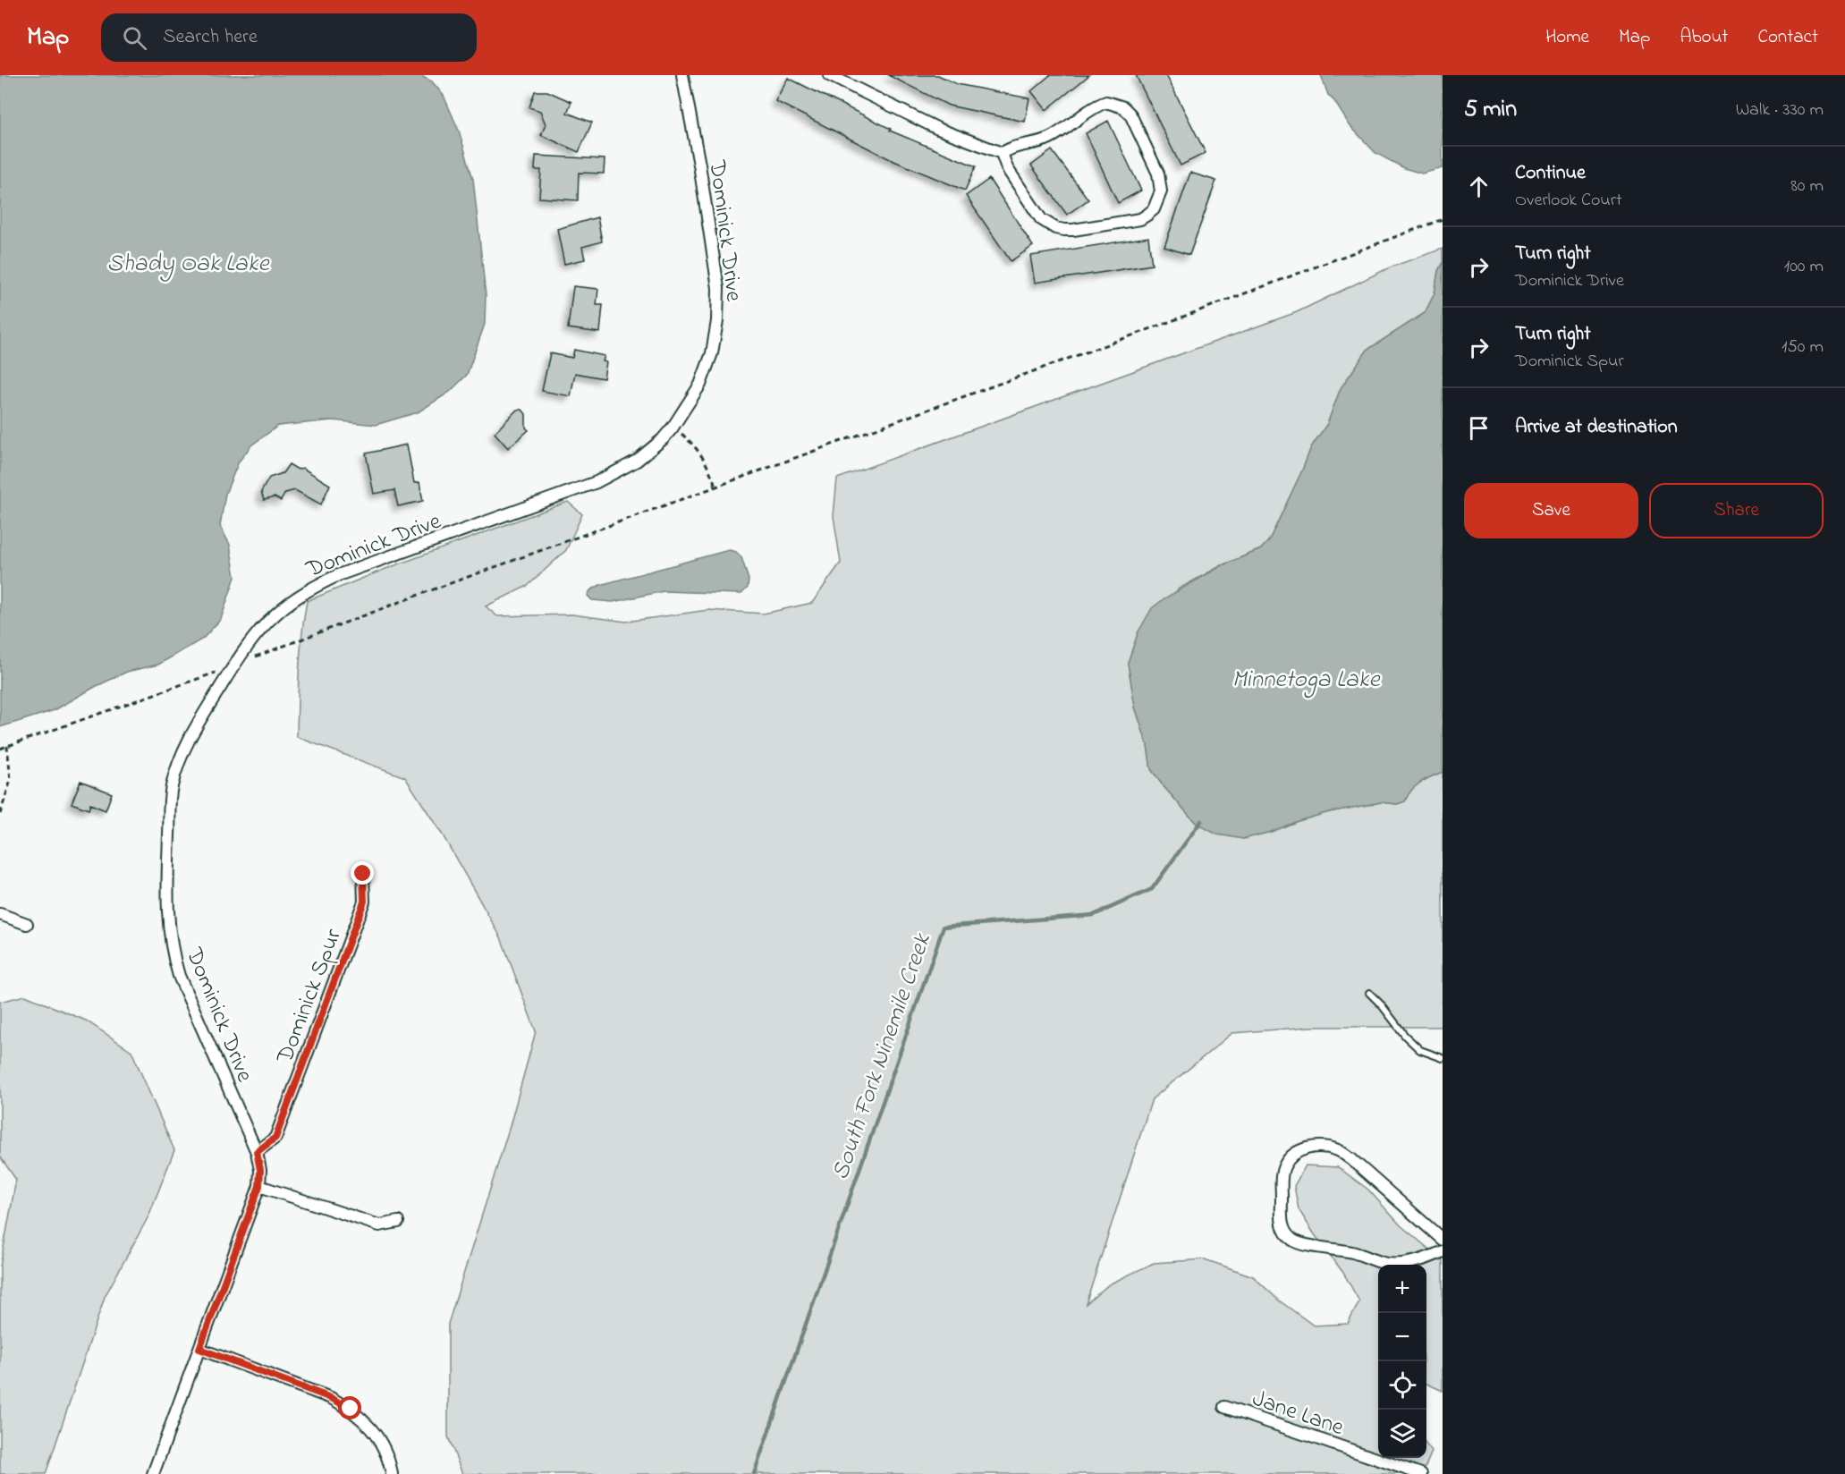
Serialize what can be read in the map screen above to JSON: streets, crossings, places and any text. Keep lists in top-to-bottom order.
{
  "streets": {
    "street": ["Dominick Drive", "Dominick Spur", "Jane Lane"]
  },
  "crossings": [
    ["Dominick Drive", "Dominick Spur"]
  ],
  "water": ["Shady Oak Lake", "Minnetoga Lake", "South Fork Ninemile Creek"],
  "page": {
    "header": "Map",
    "search": "Search here",
    "nav": [
      "Home",
      "Map",
      "About",
      "Contact"
    ],
    "heading": ["5 min", "Walk · 330 m"],
    "list": [
      ["Continue", "Overlook Court", "80 m"],
      ["Turn right", "Dominick Drive", "100 m"],
      ["Turn right", "Dominick Spur", "150 m"],
      "Arrive at destination"
    ],
    "buttons": ["Save", "Share"],
    "map_buttons": ["+", "−"]
  }
}
